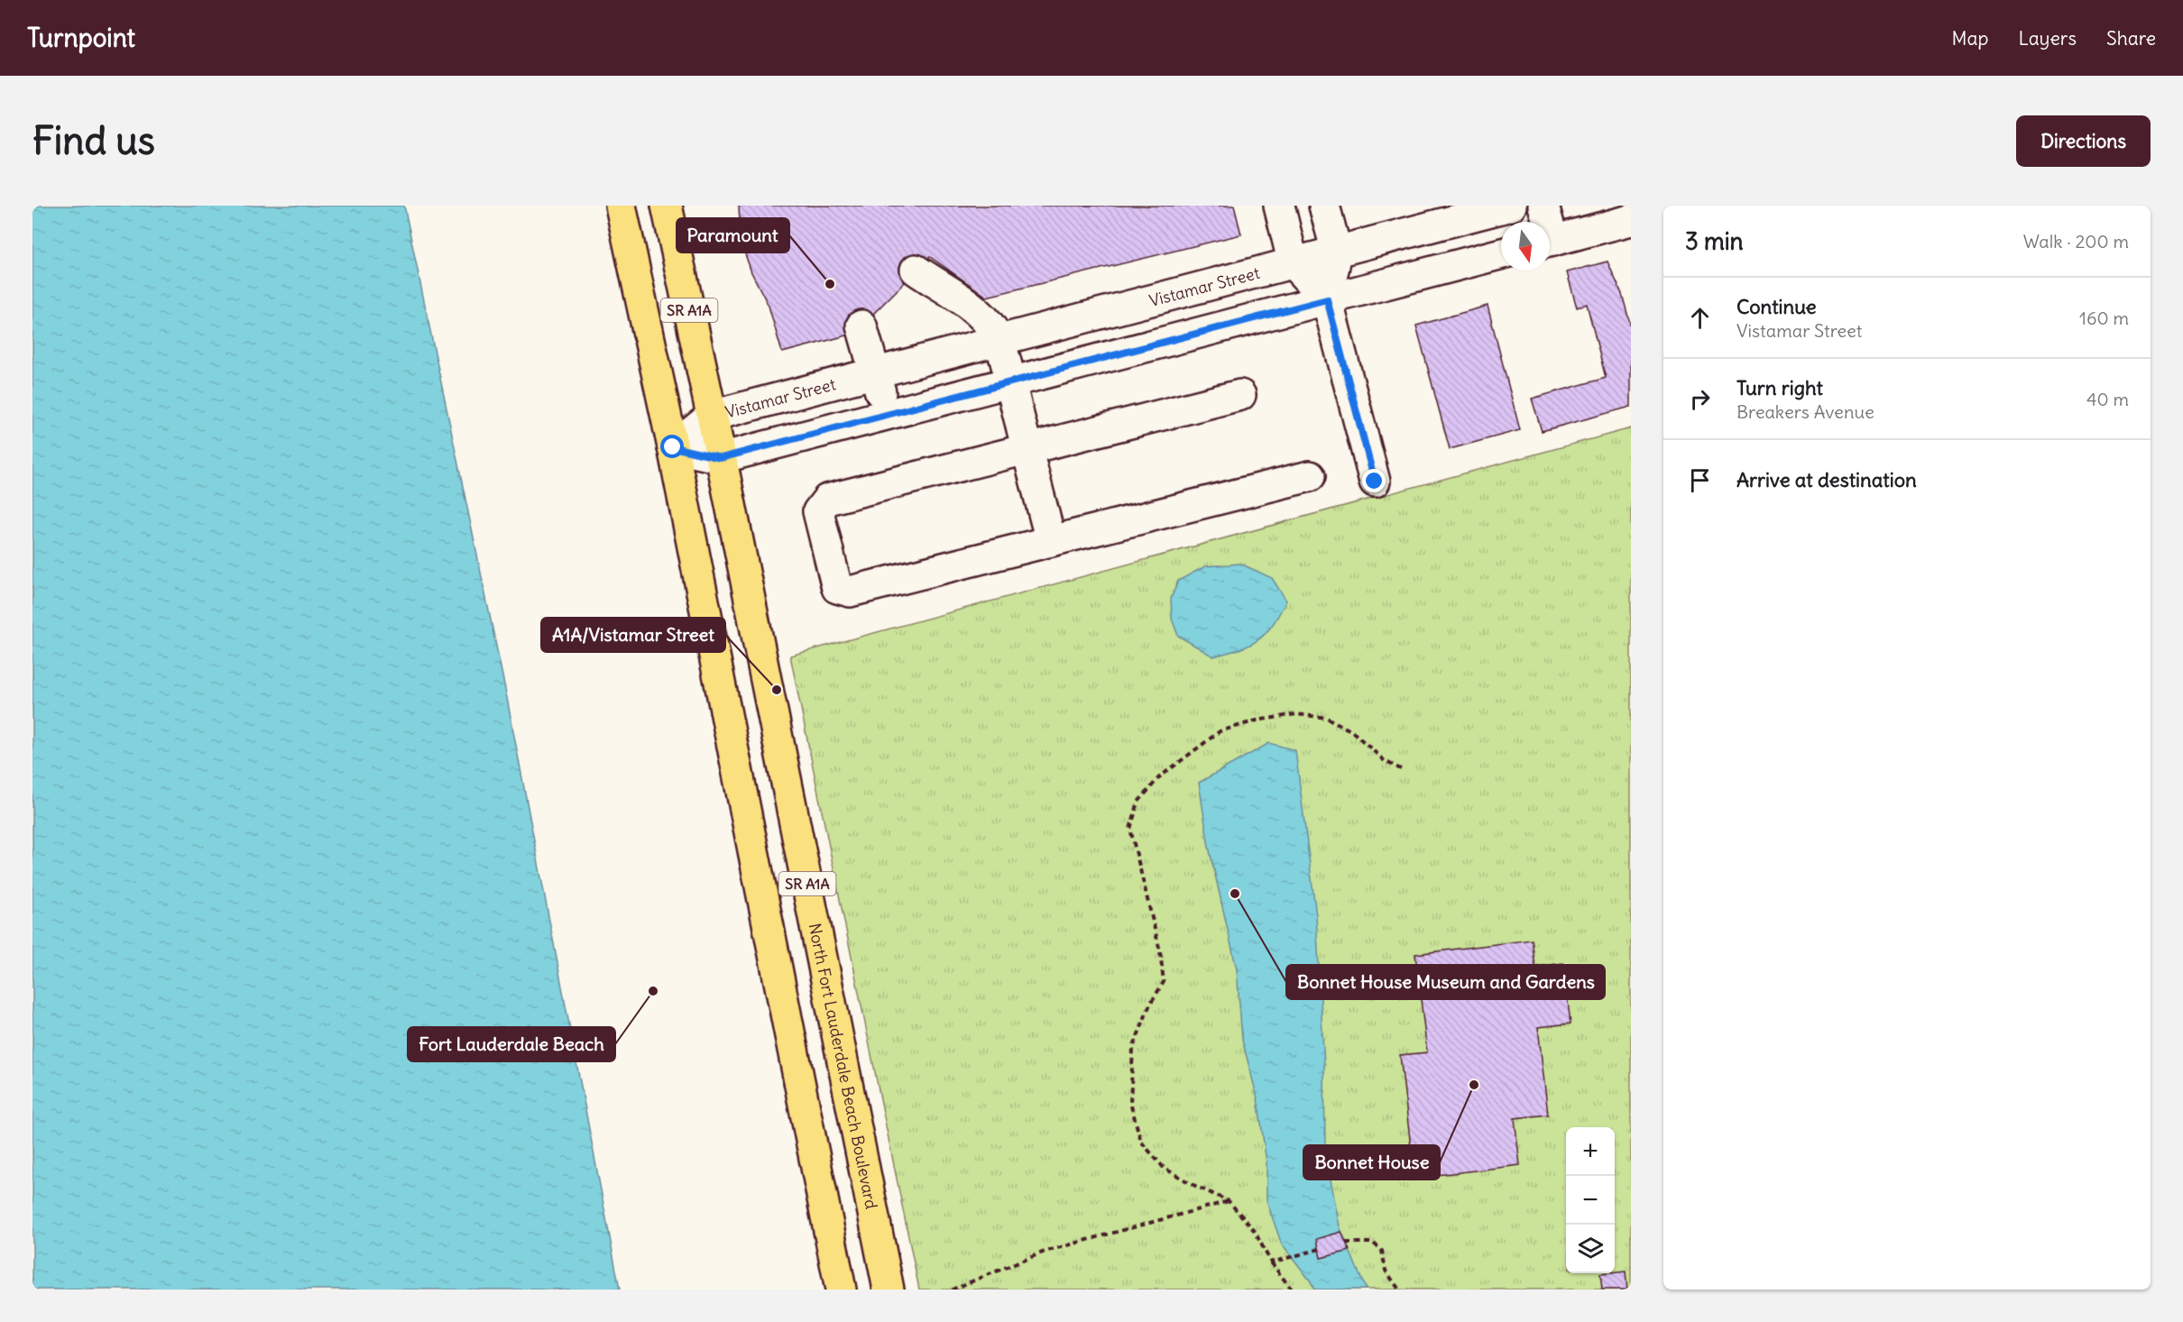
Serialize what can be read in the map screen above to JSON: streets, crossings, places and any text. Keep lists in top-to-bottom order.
{
  "streets": {
    "main road": ["SR A1A", "North Fort Lauderdale Beach Boulevard"],
    "street": ["Vistamar Street"]
  },
  "crossings": [
    ["Vistamar Street", "SR A1A"],
    ["Vistamar Street", "North Fort Lauderdale Beach Boulevard"]
  ],
  "places": [
    "Paramount",
    "A1A/Vistamar Street",
    "Bonnet House Museum and Gardens",
    "Fort Lauderdale Beach",
    "Bonnet House"
  ],
  "north": "bottom",
  "page": {
    "header": "Turnpoint",
    "nav": ["Map", "Layers", "Share"],
    "buttons": "Directions",
    "title": "Find us",
    "heading": ["3 min", "Walk · 200 m"],
    "list": [
      ["Continue", "Vistamar Street", "160 m"],
      ["Turn right", "Breakers Avenue", "40 m"],
      "Arrive at destination"
    ],
    "map_buttons": ["+", "−"]
  }
}
